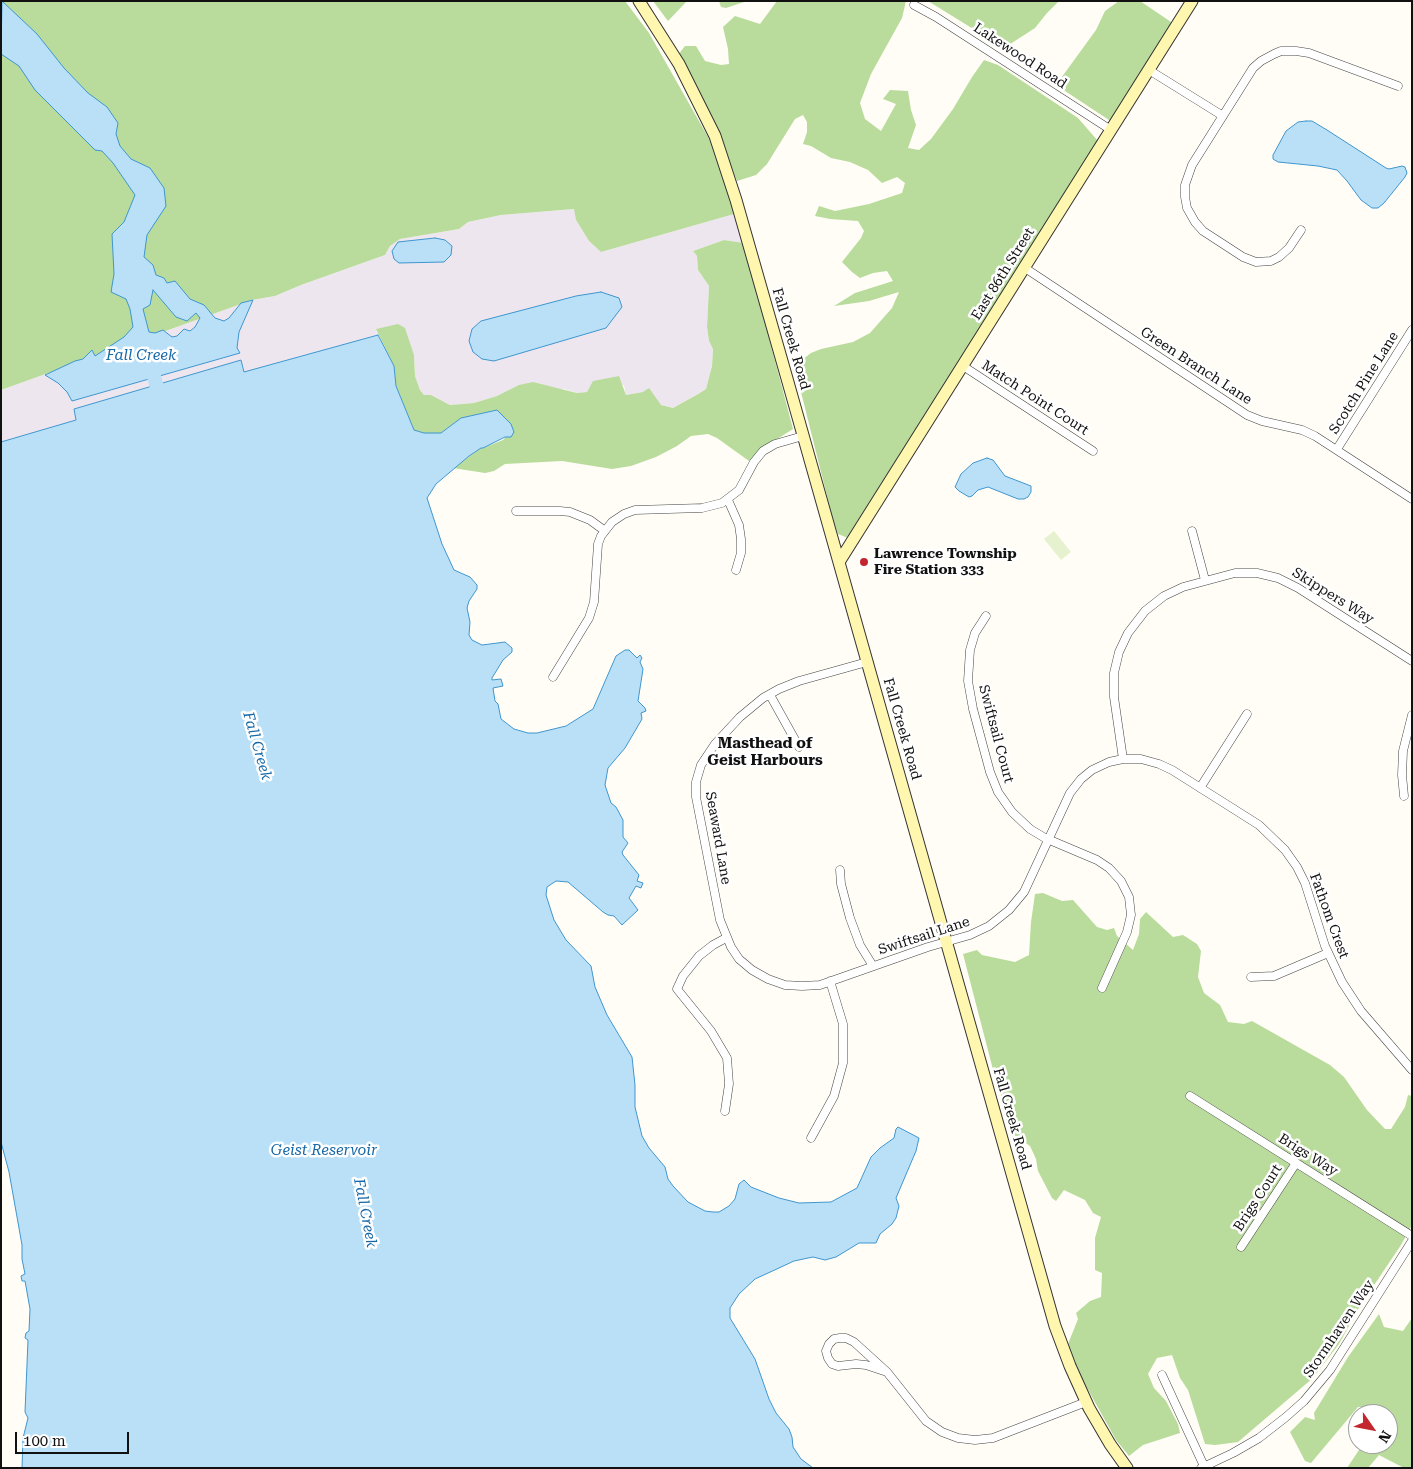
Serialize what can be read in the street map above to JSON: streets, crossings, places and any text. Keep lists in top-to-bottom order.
{
  "streets": {
    "main road": ["East 86th Street", "Fall Creek Road"],
    "street": [
      "Lakewood Road",
      "Green Branch Lane",
      "Scotch Pine Lane",
      "Match Point Court",
      "Skippers Way",
      "Swiftsail Court",
      "Seaward Lane",
      "Fathom Crest",
      "Swiftsail Lane",
      "Brigs Way",
      "Brigs Court",
      "Stormhaven Way"
    ]
  },
  "crossings": [
    ["Lakewood Road", "East 86th Street"],
    ["East 86th Street", "Fall Creek Road"],
    ["East 86th Street", "Green Branch Lane"],
    ["East 86th Street", "Match Point Court"],
    ["Fall Creek Road", "Seaward Lane"],
    ["Fall Creek Road", "Swiftsail Lane"],
    ["Green Branch Lane", "Scotch Pine Lane"],
    ["Skippers Way", "Fathom Crest"],
    ["Skippers Way", "Swiftsail Lane"],
    ["Swiftsail Court", "Swiftsail Lane"],
    ["Seaward Lane", "Swiftsail Lane"],
    ["Fathom Crest", "Swiftsail Lane"],
    ["Brigs Way", "Brigs Court"]
  ],
  "districts": ["Masthead of Geist Harbours"],
  "water": ["Fall Creek", "Geist Reservoir"],
  "places": ["Lawrence Township Fire Station 333"],
  "scale_bar": "100 m",
  "north": "bottom right"
}
